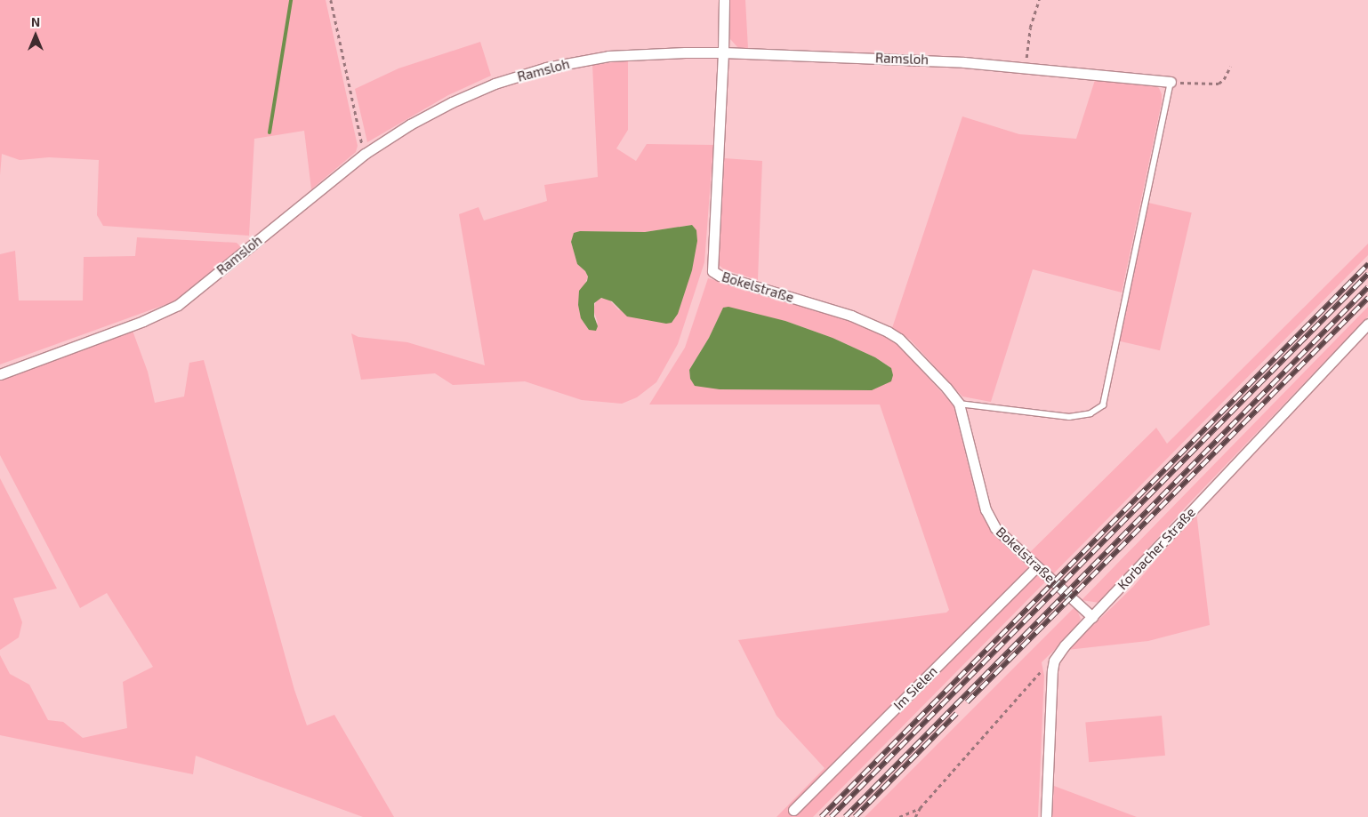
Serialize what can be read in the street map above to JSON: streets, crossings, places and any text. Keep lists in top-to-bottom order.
{
  "streets": {
    "street": [
      "Ramsloh",
      "Bokelstraße",
      "Korbacher Straße",
      "Im Sielen"
    ]
  },
  "crossings": [
    ["Ramsloh", "Bokelstraße"],
    ["Bokelstraße", "Korbacher Straße"],
    ["Bokelstraße", "Im Sielen"]
  ],
  "north": "top"
}
